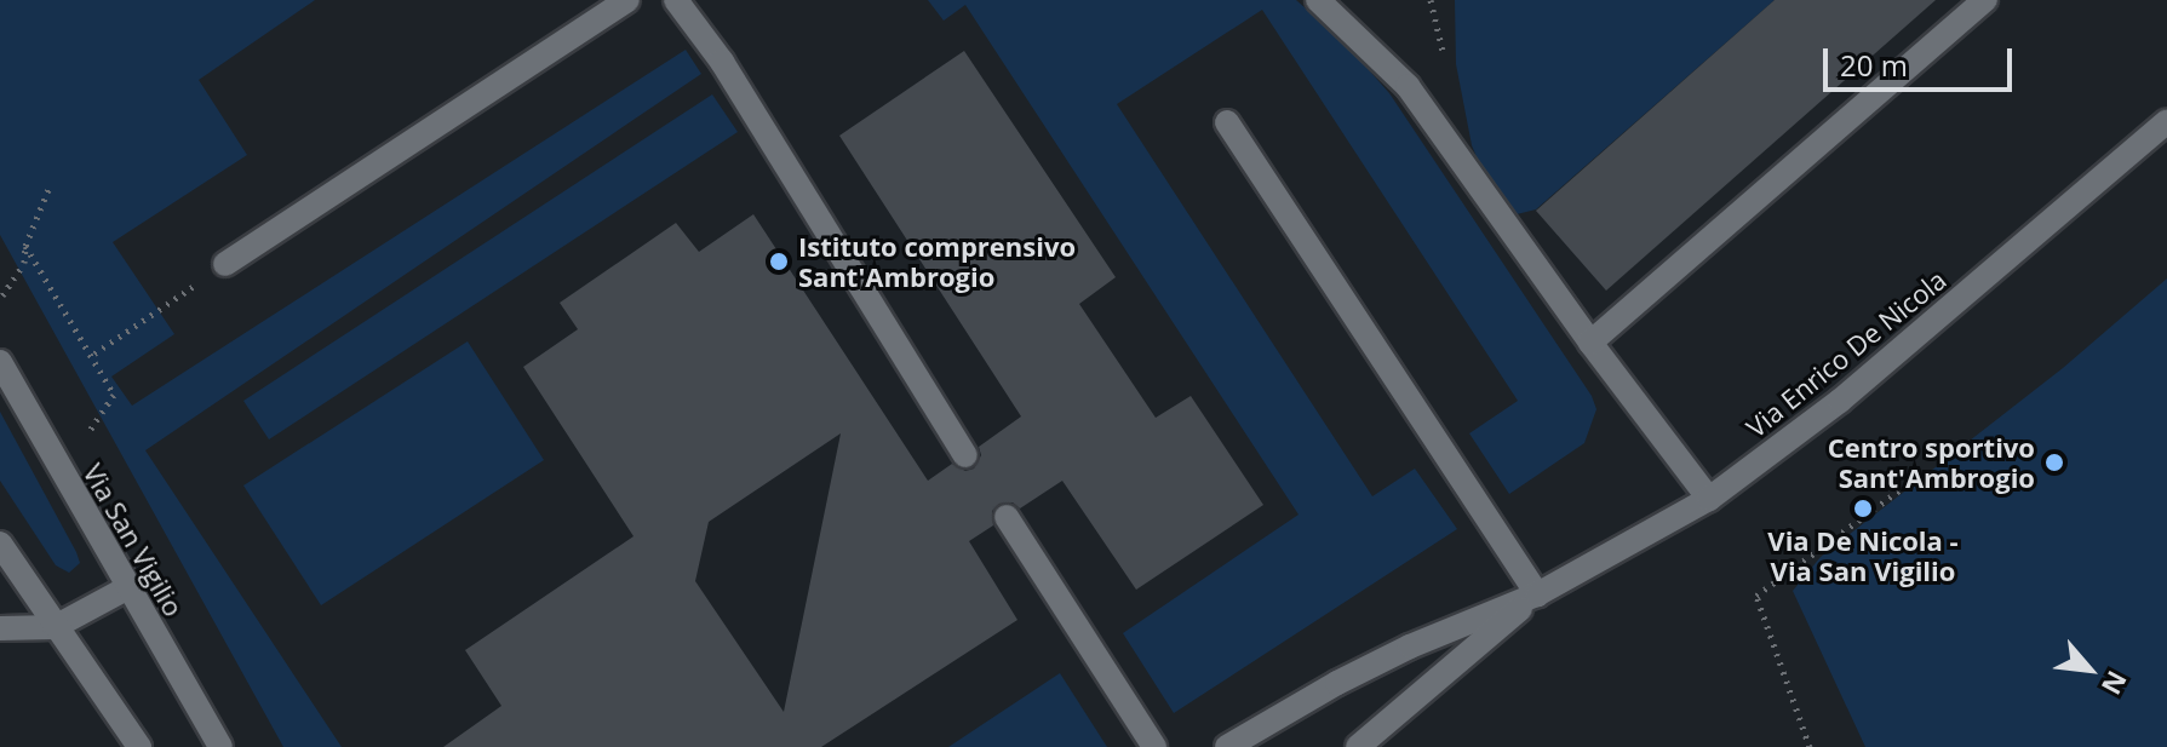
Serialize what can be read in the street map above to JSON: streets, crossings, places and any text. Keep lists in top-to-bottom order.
{
  "streets": {
    "street": ["Via Enrico De Nicola", "Via San Vigilio"]
  },
  "places": ["Istituto comprensivo Sant'Ambrogio", "Centro sportivo Sant'Ambrogio", "Via De Nicola - Via San Vigilio"],
  "scale_bar": "20 m",
  "north": "bottom right"
}
